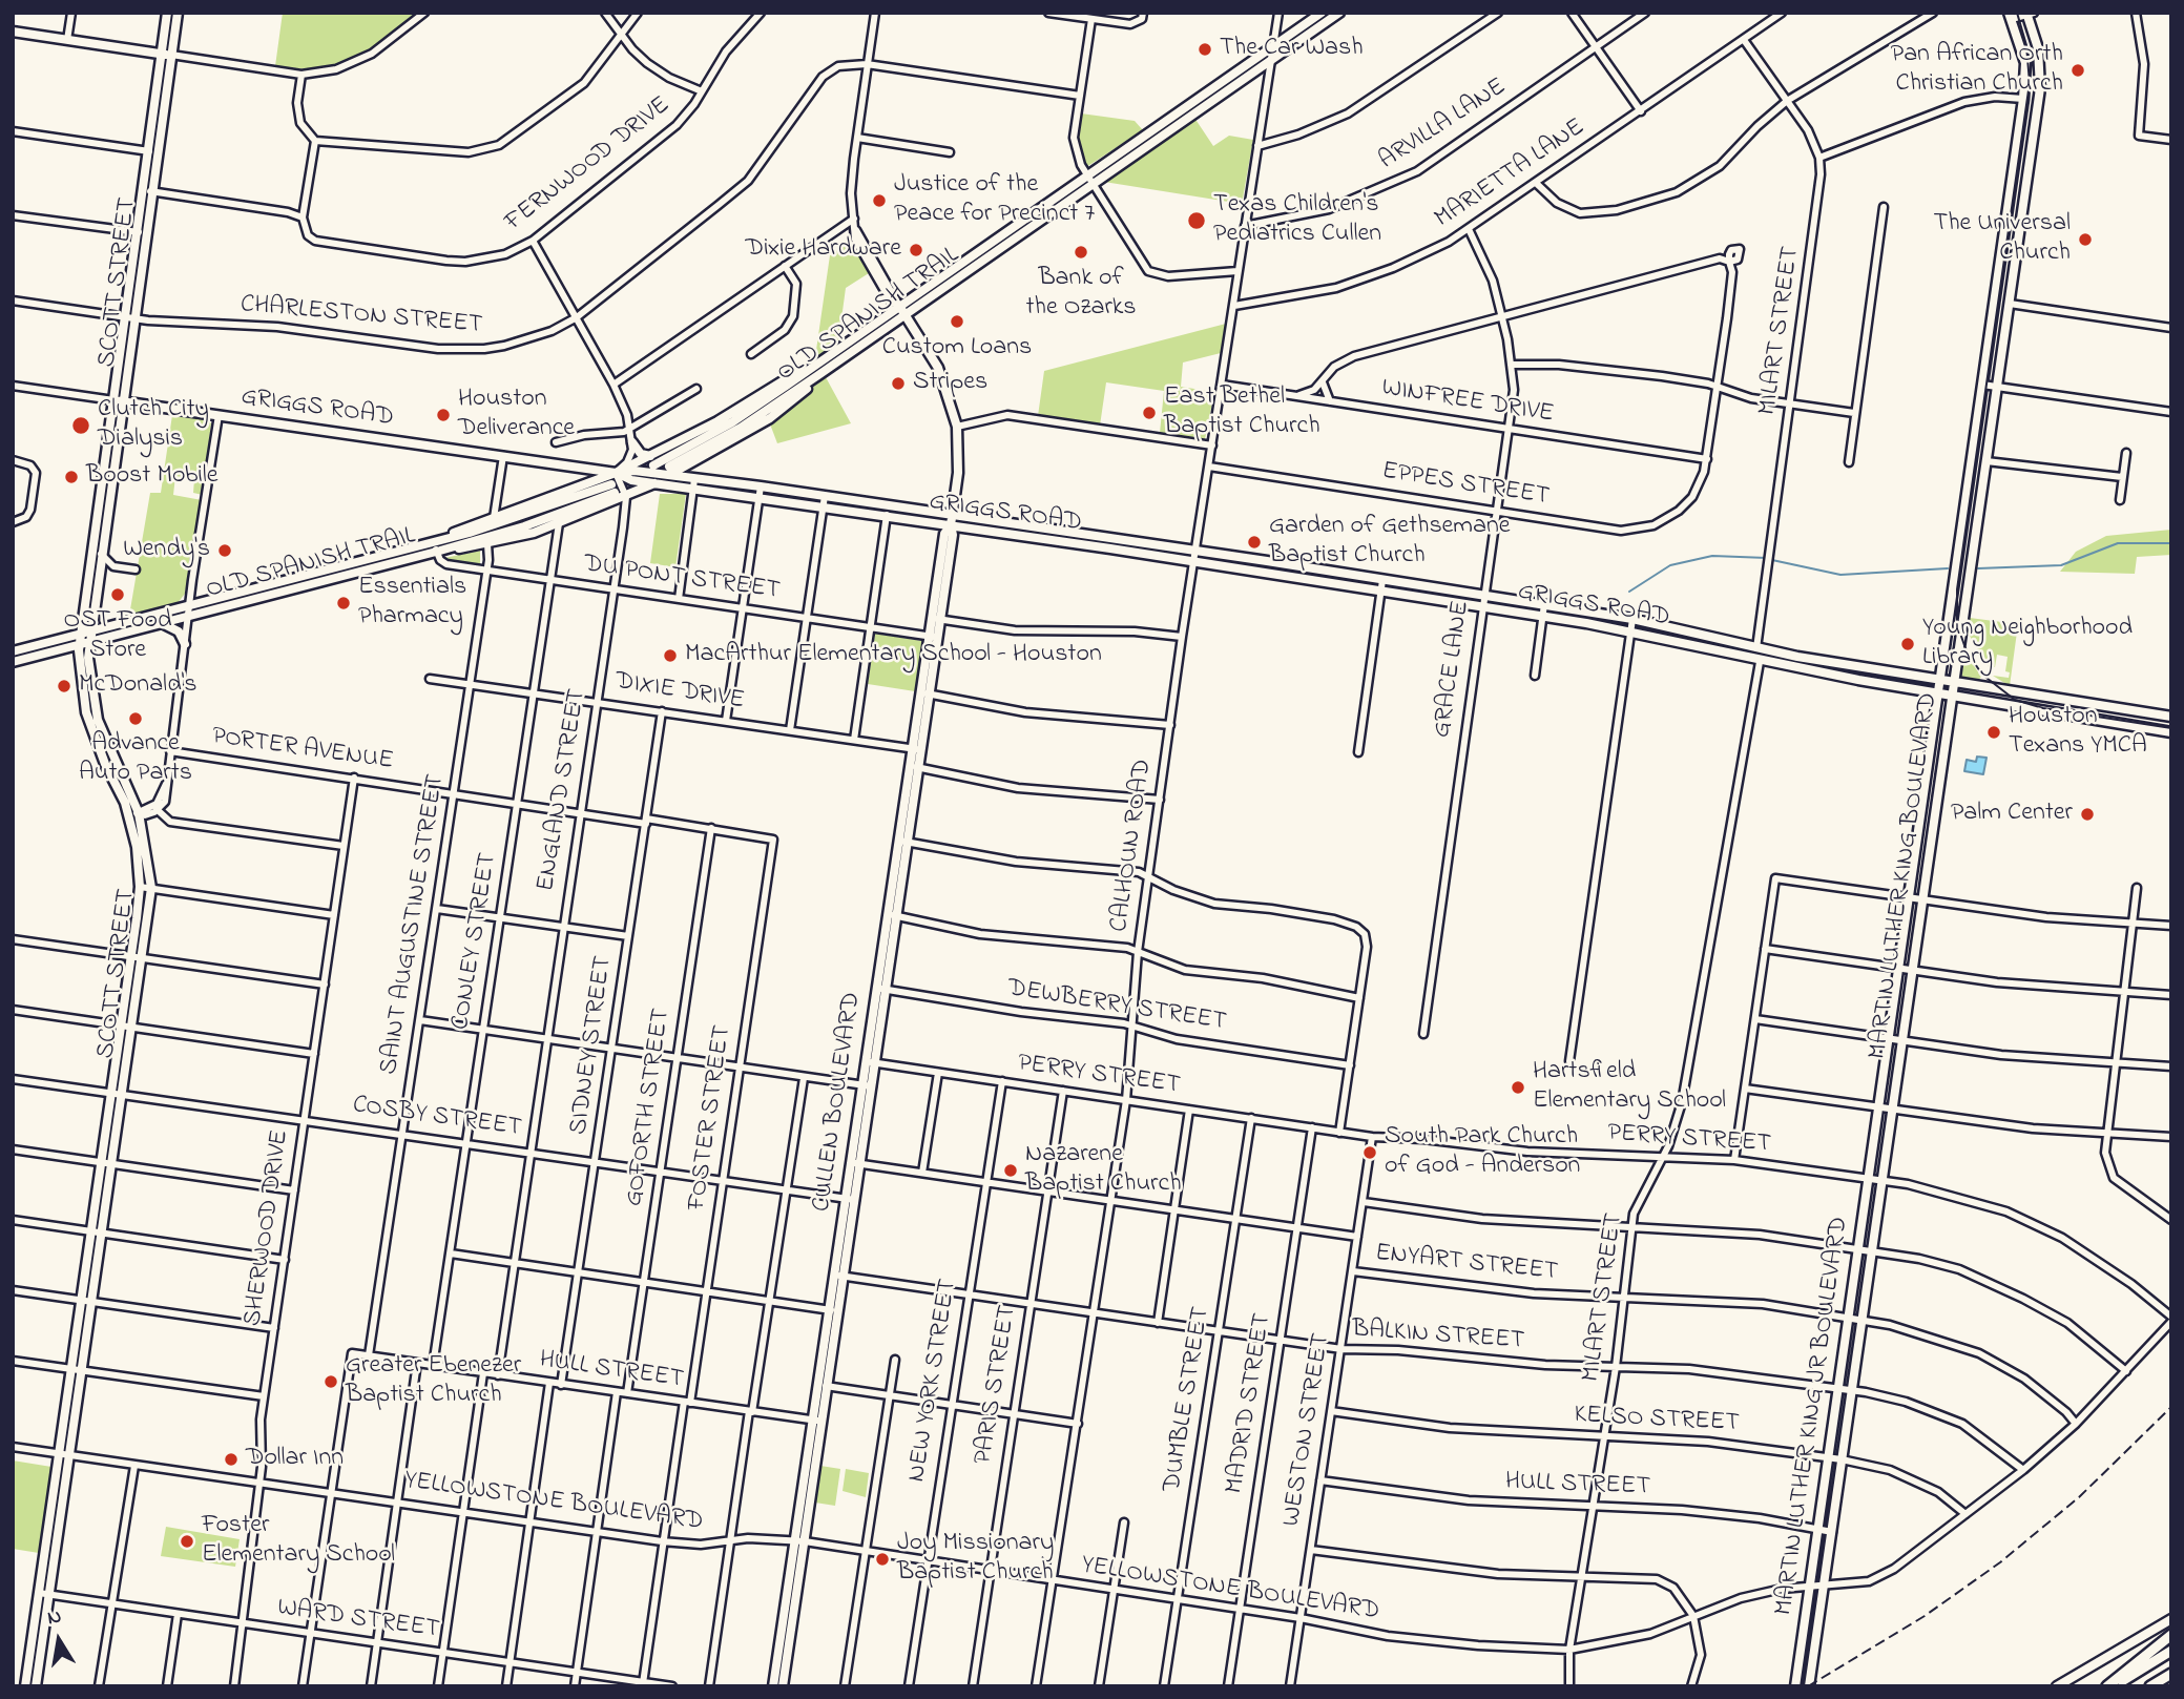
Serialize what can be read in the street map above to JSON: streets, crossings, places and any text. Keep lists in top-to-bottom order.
{
  "streets": {
    "main road": [
      "SCOTT STREET",
      "OLD SPANISH TRAIL",
      "GRIGGS ROAD",
      "MARTIN LUTHER KING BOULEVARD",
      "CULLEN BOULEVARD",
      "MARTIN LUTHER KING JR BOULEVARD"
    ],
    "street": [
      "ARVILLA LANE",
      "FERNWOOD DRIVE",
      "MARIETTA LANE",
      "CHARLESTON STREET",
      "MILART STREET",
      "WINFREE DRIVE",
      "EPPES STREET",
      "DU PONT STREET",
      "GRACE LANE",
      "DIXIE DRIVE",
      "PORTER AVENUE",
      "ENGLAND STREET",
      "CALHOUN ROAD",
      "SAINT AUGUSTINE STREET",
      "CONLEY STREET",
      "DEWBERRY STREET",
      "SIDNEY STREET",
      "PERRY STREET",
      "GOFORTH STREET",
      "COSBY STREET",
      "FOSTER STREET",
      "SHERWOOD DRIVE",
      "ENYART STREET",
      "BALKIN STREET",
      "HULL STREET",
      "NEW YORK STREET",
      "PARIS STREET",
      "DUMBLE STREET",
      "MADRID STREET",
      "KELSO STREET",
      "WESTON STREET",
      "YELLOWSTONE BOULEVARD",
      "WARD STREET"
    ]
  },
  "crossings": [
    ["ARVILLA LANE", "CALHOUN ROAD"],
    ["MARIETTA LANE", "MILART STREET"],
    ["MARIETTA LANE", "GRACE LANE"],
    ["MARIETTA LANE", "CALHOUN ROAD"],
    ["SCOTT STREET", "OLD SPANISH TRAIL"],
    ["SCOTT STREET", "CHARLESTON STREET"],
    ["SCOTT STREET", "GRIGGS ROAD"],
    ["SCOTT STREET", "COSBY STREET"],
    ["SCOTT STREET", "YELLOWSTONE BOULEVARD"],
    ["SCOTT STREET", "WARD STREET"],
    ["OLD SPANISH TRAIL", "GRIGGS ROAD"],
    ["OLD SPANISH TRAIL", "DU PONT STREET"],
    ["OLD SPANISH TRAIL", "CALHOUN ROAD"],
    ["OLD SPANISH TRAIL", "CULLEN BOULEVARD"],
    ["CHARLESTON STREET", "CULLEN BOULEVARD"],
    ["MILART STREET", "GRIGGS ROAD"],
    ["MILART STREET", "PERRY STREET"],
    ["MILART STREET", "ENYART STREET"],
    ["MILART STREET", "BALKIN STREET"],
    ["MILART STREET", "HULL STREET"],
    ["MILART STREET", "KELSO STREET"],
    ["MILART STREET", "YELLOWSTONE BOULEVARD"],
    ["WINFREE DRIVE", "EPPES STREET"],
    ["WINFREE DRIVE", "GRACE LANE"],
    ["WINFREE DRIVE", "CALHOUN ROAD"],
    ["GRIGGS ROAD", "GRACE LANE"],
    ["GRIGGS ROAD", "CALHOUN ROAD"],
    ["GRIGGS ROAD", "MARTIN LUTHER KING BOULEVARD"],
    ["GRIGGS ROAD", "CULLEN BOULEVARD"],
    ["EPPES STREET", "GRACE LANE"],
    ["EPPES STREET", "CALHOUN ROAD"],
    ["DU PONT STREET", "ENGLAND STREET"],
    ["DU PONT STREET", "SAINT AUGUSTINE STREET"],
    ["DU PONT STREET", "CONLEY STREET"],
    ["DU PONT STREET", "CULLEN BOULEVARD"],
    ["DIXIE DRIVE", "ENGLAND STREET"],
    ["DIXIE DRIVE", "SAINT AUGUSTINE STREET"],
    ["DIXIE DRIVE", "CONLEY STREET"],
    ["DIXIE DRIVE", "SIDNEY STREET"],
    ["DIXIE DRIVE", "CULLEN BOULEVARD"],
    ["PORTER AVENUE", "ENGLAND STREET"],
    ["PORTER AVENUE", "SAINT AUGUSTINE STREET"],
    ["PORTER AVENUE", "CONLEY STREET"],
    ["PORTER AVENUE", "SIDNEY STREET"],
    ["PORTER AVENUE", "GOFORTH STREET"],
    ["PORTER AVENUE", "FOSTER STREET"],
    ["PORTER AVENUE", "SHERWOOD DRIVE"],
    ["ENGLAND STREET", "COSBY STREET"],
    ["ENGLAND STREET", "HULL STREET"],
    ["CALHOUN ROAD", "DEWBERRY STREET"],
    ["CALHOUN ROAD", "PERRY STREET"],
    ["CALHOUN ROAD", "BALKIN STREET"],
    ["CALHOUN ROAD", "YELLOWSTONE BOULEVARD"],
    ["MARTIN LUTHER KING BOULEVARD", "PERRY STREET"],
    ["MARTIN LUTHER KING BOULEVARD", "MARTIN LUTHER KING JR BOULEVARD"],
    ["SAINT AUGUSTINE STREET", "COSBY STREET"],
    ["SAINT AUGUSTINE STREET", "HULL STREET"],
    ["CONLEY STREET", "COSBY STREET"],
    ["CONLEY STREET", "HULL STREET"],
    ["DEWBERRY STREET", "CULLEN BOULEVARD"],
    ["SIDNEY STREET", "COSBY STREET"],
    ["SIDNEY STREET", "HULL STREET"],
    ["PERRY STREET", "CULLEN BOULEVARD"],
    ["PERRY STREET", "NEW YORK STREET"],
    ["PERRY STREET", "PARIS STREET"],
    ["PERRY STREET", "DUMBLE STREET"],
    ["PERRY STREET", "MADRID STREET"],
    ["PERRY STREET", "MARTIN LUTHER KING JR BOULEVARD"],
    ["PERRY STREET", "WESTON STREET"],
    ["PERRY STREET", "YELLOWSTONE BOULEVARD"],
    ["CULLEN BOULEVARD", "COSBY STREET"],
    ["CULLEN BOULEVARD", "BALKIN STREET"],
    ["CULLEN BOULEVARD", "HULL STREET"],
    ["CULLEN BOULEVARD", "YELLOWSTONE BOULEVARD"],
    ["GOFORTH STREET", "COSBY STREET"],
    ["GOFORTH STREET", "HULL STREET"],
    ["COSBY STREET", "FOSTER STREET"],
    ["COSBY STREET", "SHERWOOD DRIVE"],
    ["FOSTER STREET", "HULL STREET"],
    ["FOSTER STREET", "YELLOWSTONE BOULEVARD"],
    ["FOSTER STREET", "WARD STREET"],
    ["SHERWOOD DRIVE", "YELLOWSTONE BOULEVARD"],
    ["SHERWOOD DRIVE", "WARD STREET"],
    ["ENYART STREET", "MARTIN LUTHER KING JR BOULEVARD"],
    ["ENYART STREET", "WESTON STREET"],
    ["ENYART STREET", "YELLOWSTONE BOULEVARD"],
    ["BALKIN STREET", "NEW YORK STREET"],
    ["BALKIN STREET", "PARIS STREET"],
    ["BALKIN STREET", "DUMBLE STREET"],
    ["BALKIN STREET", "MADRID STREET"],
    ["BALKIN STREET", "MARTIN LUTHER KING JR BOULEVARD"],
    ["BALKIN STREET", "WESTON STREET"],
    ["BALKIN STREET", "YELLOWSTONE BOULEVARD"],
    ["HULL STREET", "MARTIN LUTHER KING JR BOULEVARD"],
    ["HULL STREET", "WESTON STREET"],
    ["HULL STREET", "YELLOWSTONE BOULEVARD"],
    ["NEW YORK STREET", "YELLOWSTONE BOULEVARD"],
    ["PARIS STREET", "YELLOWSTONE BOULEVARD"],
    ["DUMBLE STREET", "YELLOWSTONE BOULEVARD"],
    ["MADRID STREET", "YELLOWSTONE BOULEVARD"],
    ["MARTIN LUTHER KING JR BOULEVARD", "KELSO STREET"],
    ["MARTIN LUTHER KING JR BOULEVARD", "YELLOWSTONE BOULEVARD"],
    ["KELSO STREET", "WESTON STREET"],
    ["KELSO STREET", "YELLOWSTONE BOULEVARD"],
    ["WESTON STREET", "YELLOWSTONE BOULEVARD"]
  ],
  "places": [
    "The Car Wash",
    "Pan African Orth Christian Church",
    "Justice of the Peace for Precinct 7",
    "Texas Children's Pediatrics Cullen",
    "The Universal Church",
    "Dixie Hardware",
    "Bank of the Ozarks",
    "Custom Loans",
    "Stripes",
    "East Bethel Baptist Church",
    "Houston Deliverance",
    "Clutch City Dialysis",
    "Boost Mobile",
    "Garden of Gethsemane Baptist Church",
    "Wendy's",
    "OST Food Store",
    "Essentials Pharmacy",
    "Young Neighborhood Library",
    "MacArthur Elementary School - Houston",
    "McDonald's",
    "Advance Auto Parts",
    "Houston Texans YMCA",
    "Palm Center",
    "Hartsfield Elementary School",
    "South Park Church of God - Anderson",
    "Nazarene Baptist Church",
    "Greater Ebenezer Baptist Church",
    "Dollar Inn",
    "Foster Elementary School",
    "Joy Missionary Baptist Church"
  ],
  "north": "top"
}
